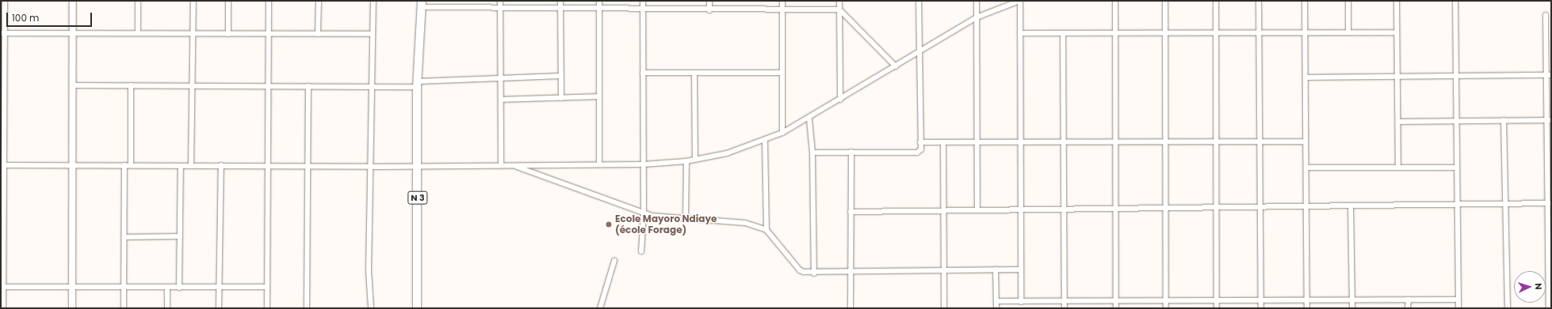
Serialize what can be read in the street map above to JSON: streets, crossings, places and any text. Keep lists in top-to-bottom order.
{
  "streets": {
    "main road": ["N 3"]
  },
  "places": ["Ecole Mayoro Ndiaye (école Forage)"],
  "scale_bar": "100 m",
  "north": "right"
}
